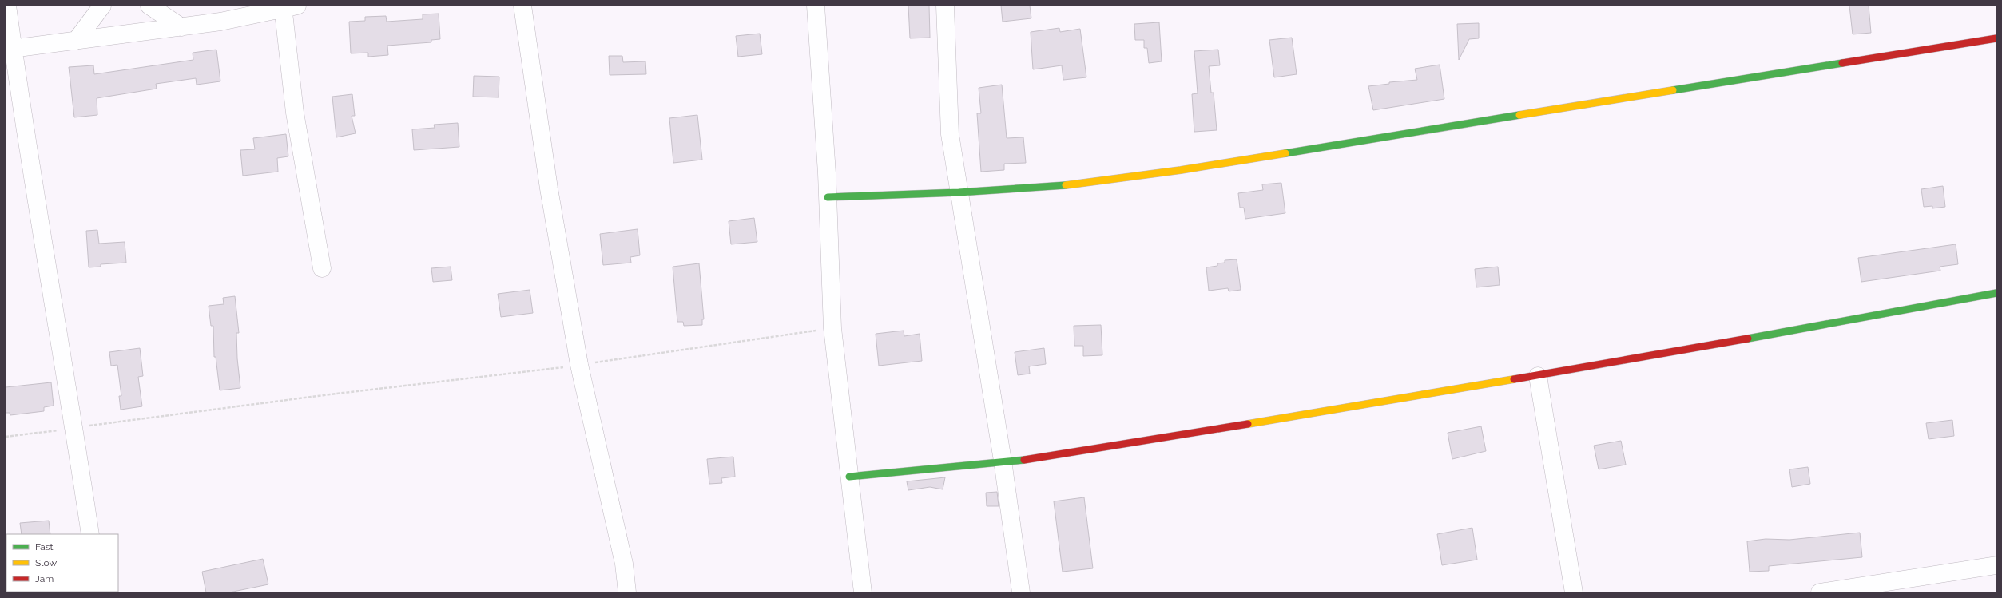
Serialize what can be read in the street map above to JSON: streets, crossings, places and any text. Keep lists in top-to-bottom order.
{
  "legend": ["Fast", "Slow", "Jam"]
}
